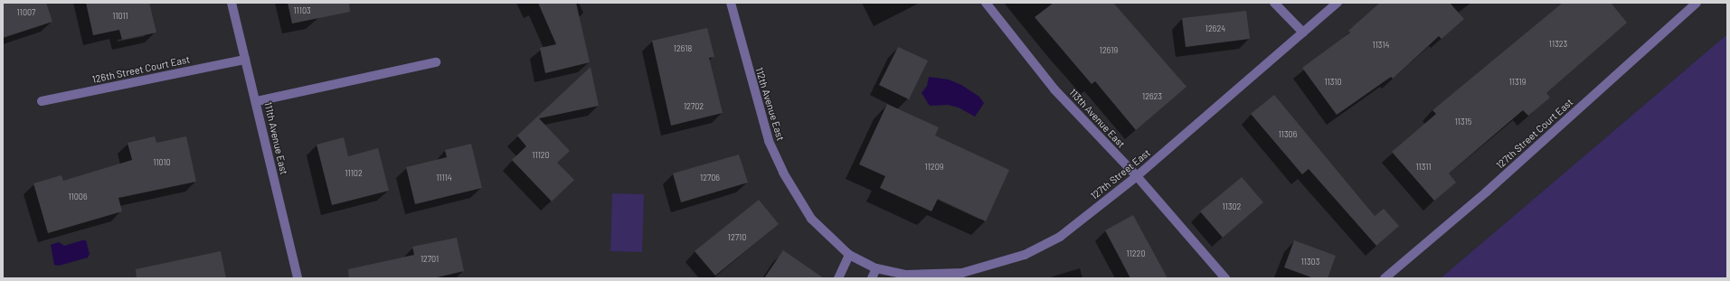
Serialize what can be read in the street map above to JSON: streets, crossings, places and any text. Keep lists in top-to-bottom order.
{
  "streets": {
    "street": [
      "126th Street Court East",
      "112th Avenue East",
      "113th Avenue East",
      "127th Street Court East",
      "111th Avenue East",
      "127th Street East"
    ]
  },
  "crossings": [
    ["126th Street Court East", "111th Avenue East"],
    ["112th Avenue East", "127th Street East"],
    ["113th Avenue East", "127th Street East"]
  ],
  "house_numbers": [
    "11103",
    "11007",
    "11011",
    "12624",
    "11323",
    "11314",
    "12618",
    "12619",
    "11310",
    "11319",
    "12623",
    "12702",
    "11315",
    "11306",
    "11120",
    "11010",
    "11209",
    "11311",
    "11102",
    "11114",
    "12706",
    "11006",
    "11302",
    "12710",
    "11220",
    "12701",
    "11303"
  ]
}
